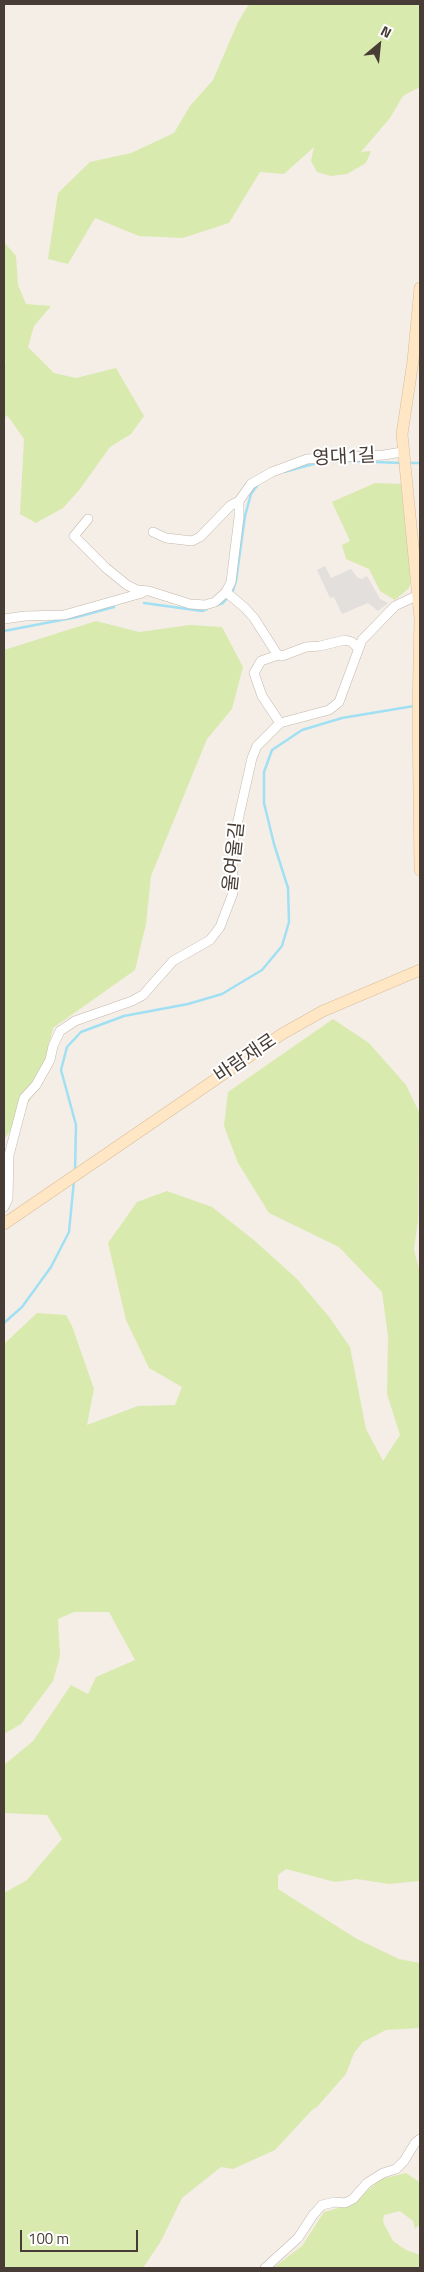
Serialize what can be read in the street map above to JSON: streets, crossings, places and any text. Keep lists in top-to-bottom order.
{
  "streets": {
    "main road": ["바람재로"],
    "street": ["영대1길", "울여울길"]
  },
  "scale_bar": "100 m",
  "north": "top right"
}
